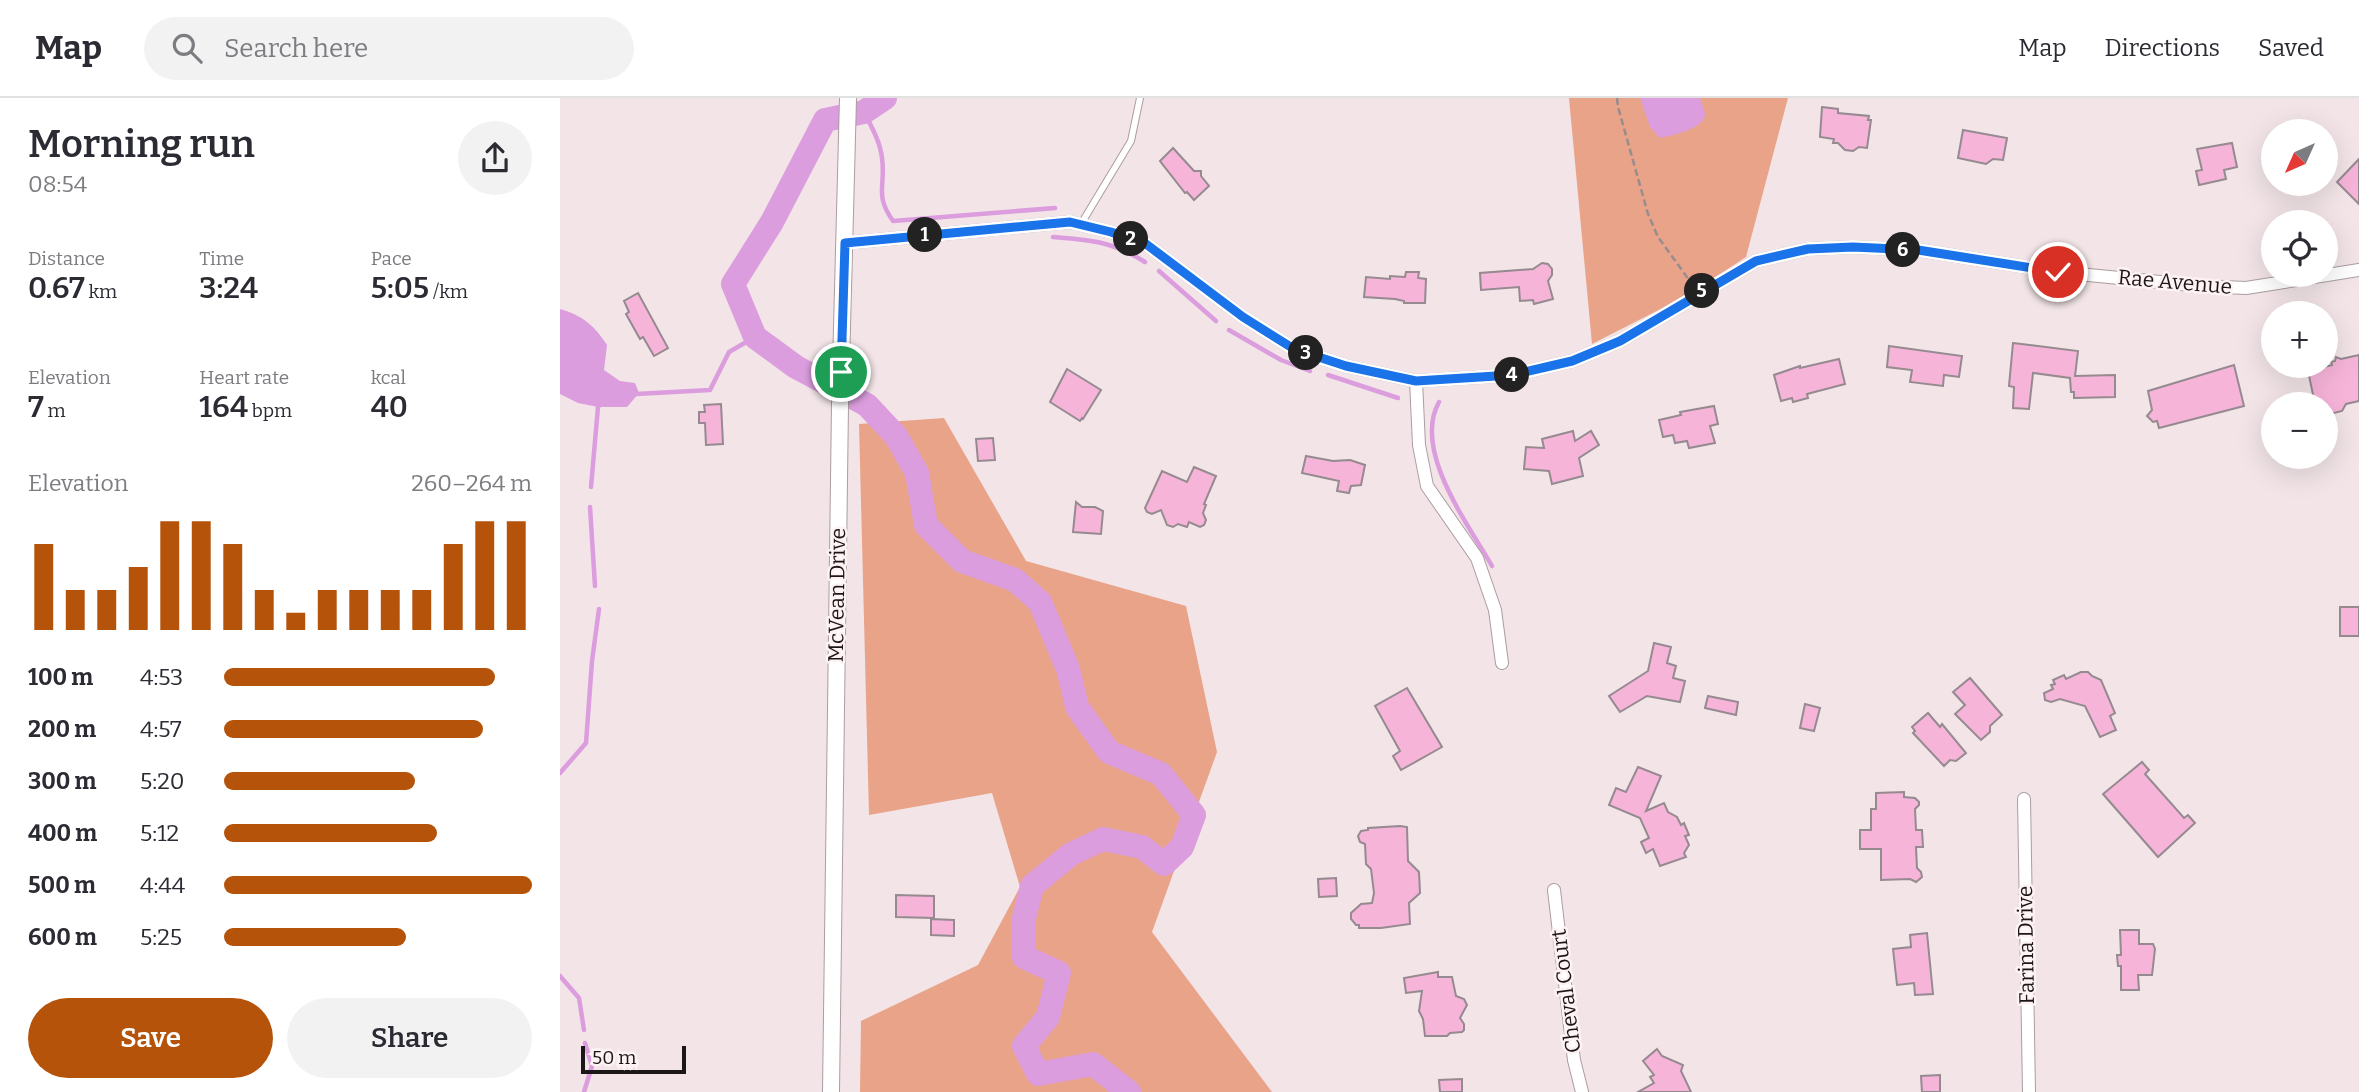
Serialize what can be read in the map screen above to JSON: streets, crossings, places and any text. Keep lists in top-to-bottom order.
{
  "streets": {
    "main road": ["McVean Drive"],
    "street": ["Rae Avenue", "Farina Drive", "Cheval Court"]
  },
  "crossings": [
    ["Rae Avenue", "McVean Drive"]
  ],
  "scale_bar": "50 m",
  "north": "bottom left",
  "page": {
    "header": "Map",
    "search": "Search here",
    "nav": ["Map", "Directions", "Saved"],
    "heading": ["Morning run", "08:54"],
    "map_buttons": ["+", "−"],
    "stats": [
      ["Distance", "0.67 km"],
      ["Time", "3:24"],
      ["Pace", "5:05 /km"],
      ["Elevation", "7 m"],
      ["Heart rate", "164 bpm"],
      ["kcal", "40"]
    ],
    "pins": [
      "1",
      "2",
      "6",
      "5",
      "3",
      "4"
    ],
    "chart": ["Elevation", "260–264 m"],
    "list": [
      {
        "name": "100 m",
        "note": "4:53"
      },
      {
        "name": "200 m",
        "note": "4:57"
      },
      {
        "name": "300 m",
        "note": "5:20"
      },
      {
        "name": "400 m",
        "note": "5:12"
      },
      {
        "name": "500 m",
        "note": "4:44"
      },
      {
        "name": "600 m",
        "note": "5:25"
      }
    ],
    "buttons": ["Save", "Share"],
    "scale": "50 m"
  }
}
